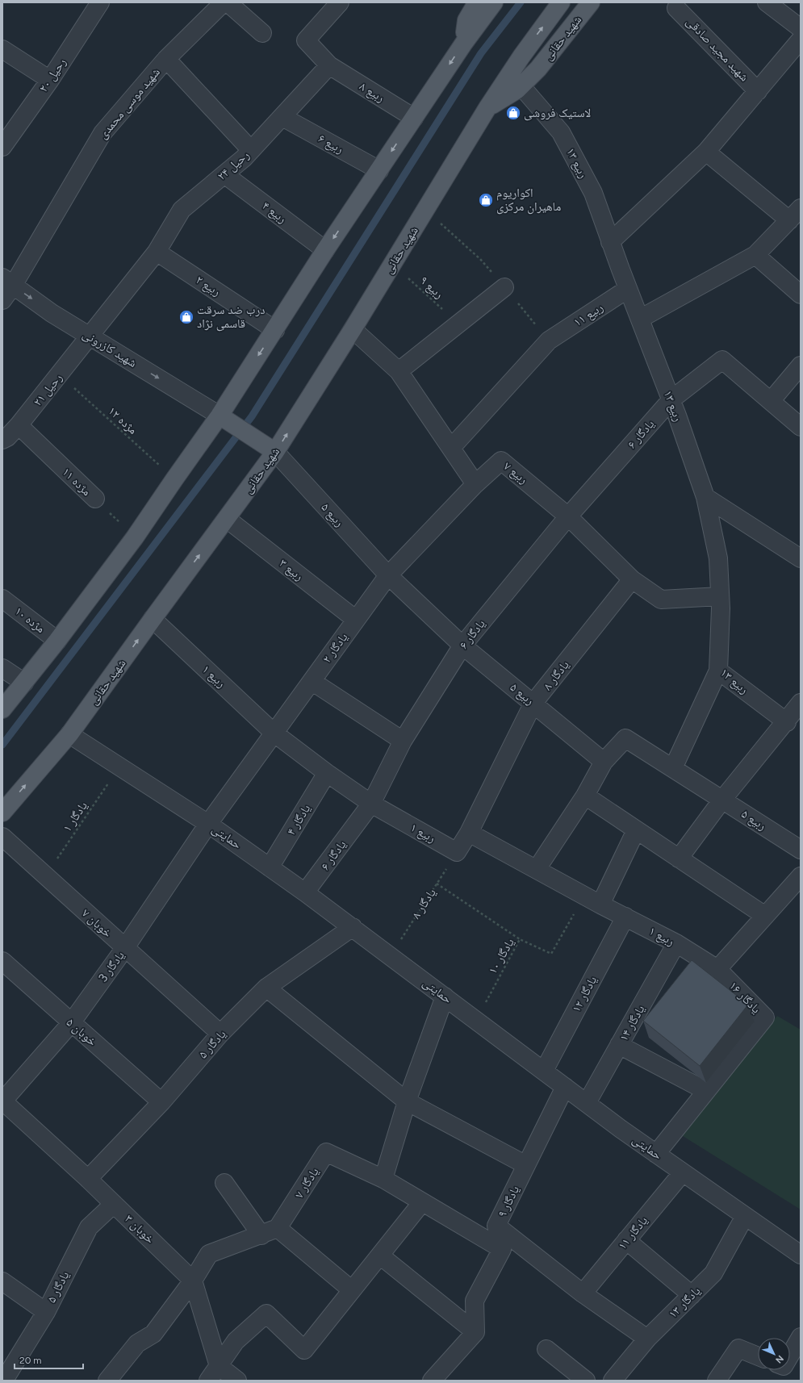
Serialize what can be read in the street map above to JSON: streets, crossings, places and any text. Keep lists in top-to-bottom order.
{
  "streets": {
    "main road": ["شهید حقانی"],
    "street": [
      "شهید مجید صادقی",
      "رحیل ۲۰",
      "ربیع ۸",
      "شهید موسی محمدی",
      "ربیع ۶",
      "ربیع ۱۳",
      "رحیل ۲۴",
      "ربیع ۴",
      "ربیع ۲",
      "ربیع ۱۱",
      "شهید کازرونی",
      "رحیل ۲۱",
      "یادگار ۶",
      "ربیع ۷",
      "مژده ۱۱",
      "ربیع ۵",
      "ربیع ۳",
      "مژده ۱۰",
      "یادگار ۲",
      "یادگار ۸",
      "ربیع ۱",
      "یادگار ۴",
      "حمایتی",
      "خوبان ۷",
      "یادگار 3",
      "یادگار ۱۲",
      "یادگار ۱۶",
      "یادگار ۱۴",
      "خوبان ۵",
      "یادگار ۵",
      "یادگار ۷",
      "یادگار ۹",
      "خوبان ۳",
      "یادگار ۱۱",
      "یادگار ۱۳"
    ],
    "path": [
      "ربیع ۹",
      "مژده ۱۲",
      "یادگار ۱",
      "یادگار ۱۰"
    ]
  },
  "crossings": [
    ["شهید حقانی", "ربیع ۱۳"],
    ["شهید حقانی", "ربیع ۹"],
    ["شهید حقانی", "ربیع ۵"],
    ["شهید حقانی", "ربیع ۳"],
    ["شهید حقانی", "ربیع ۱"],
    ["شهید حقانی", "حمایتی"],
    ["ربیع ۸", "رحیل ۲۴"],
    ["شهید موسی محمدی", "شهید کازرونی"],
    ["ربیع ۶", "رحیل ۲۴"],
    ["ربیع ۱۳", "ربیع ۱۱"],
    ["ربیع ۱۳", "یادگار ۶"],
    ["ربیع ۱۳", "ربیع ۷"],
    ["رحیل ۲۴", "ربیع ۴"],
    ["رحیل ۲۴", "ربیع ۲"],
    ["رحیل ۲۴", "شهید کازرونی"],
    ["رحیل ۲۴", "رحیل ۲۱"],
    ["شهید کازرونی", "رحیل ۲۱"],
    ["رحیل ۲۱", "مژده ۱۲"],
    ["رحیل ۲۱", "مژده ۱۱"],
    ["یادگار ۶", "ربیع ۷"],
    ["یادگار ۶", "ربیع ۵"],
    ["یادگار ۶", "ربیع ۱"],
    ["یادگار ۶", "حمایتی"],
    ["ربیع ۷", "یادگار ۲"],
    ["ربیع ۷", "یادگار ۸"],
    ["ربیع ۵", "یادگار ۲"],
    ["ربیع ۵", "یادگار ۸"],
    ["ربیع ۳", "یادگار ۲"],
    ["یادگار ۲", "ربیع ۱"],
    ["یادگار ۲", "حمایتی"],
    ["یادگار ۲", "یادگار 3"],
    ["یادگار ۸", "ربیع ۱"],
    ["یادگار ۸", "حمایتی"],
    ["ربیع ۱", "یادگار ۴"],
    ["ربیع ۱", "یادگار ۱۰"],
    ["ربیع ۱", "یادگار ۱۲"],
    ["ربیع ۱", "یادگار ۱۶"],
    ["ربیع ۱", "یادگار ۱۴"],
    ["یادگار ۱", "حمایتی"],
    ["یادگار ۱", "خوبان ۷"],
    ["یادگار ۴", "حمایتی"],
    ["حمایتی", "یادگار ۱۰"],
    ["حمایتی", "یادگار 3"],
    ["حمایتی", "یادگار ۱۲"],
    ["حمایتی", "یادگار ۱۶"],
    ["حمایتی", "یادگار ۱۴"],
    ["حمایتی", "یادگار ۵"],
    ["حمایتی", "یادگار ۹"],
    ["حمایتی", "یادگار ۱۱"],
    ["حمایتی", "یادگار ۱۳"],
    ["خوبان ۷", "یادگار 3"],
    ["خوبان ۷", "یادگار ۵"],
    ["یادگار 3", "خوبان ۵"],
    ["یادگار 3", "خوبان ۳"],
    ["خوبان ۵", "یادگار ۵"],
    ["یادگار ۵", "خوبان ۳"]
  ],
  "one_way": ["شهید کازرونی"],
  "places": {
    "shop": ["لاستیک فروشی", "اکواریوم ماهیران مرکزی", "درب ضد سرقت قاسمی نژاد"]
  },
  "scale_bar": "20 m",
  "north": "bottom right"
}
